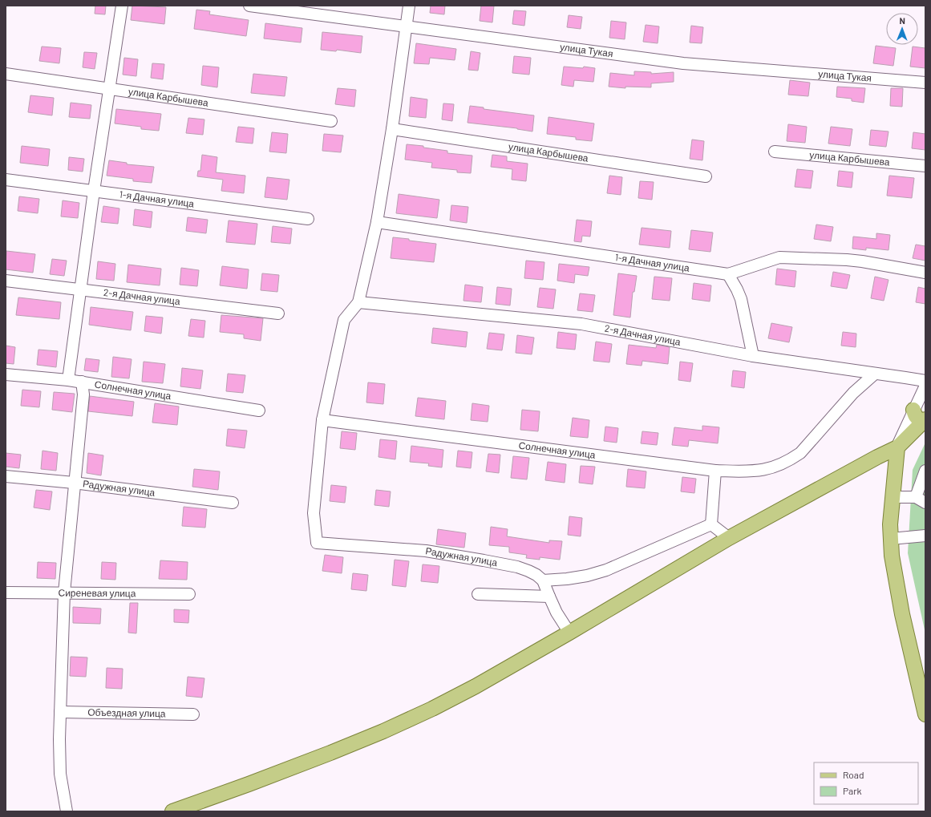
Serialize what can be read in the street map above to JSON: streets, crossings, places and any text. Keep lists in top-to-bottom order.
{
  "streets": {
    "street": [
      "улица Тукая",
      "улица Карбышева",
      "1-я Дачная улица",
      "2-я Дачная улица",
      "Солнечная улица",
      "Радужная улица",
      "Сиреневая улица",
      "Объездная улица"
    ]
  },
  "crossings": [
    ["2-я Дачная улица", "Солнечная улица"],
    ["Солнечная улица", "Радужная улица"]
  ],
  "legend": ["Road", "Park"],
  "north": "top"
}
